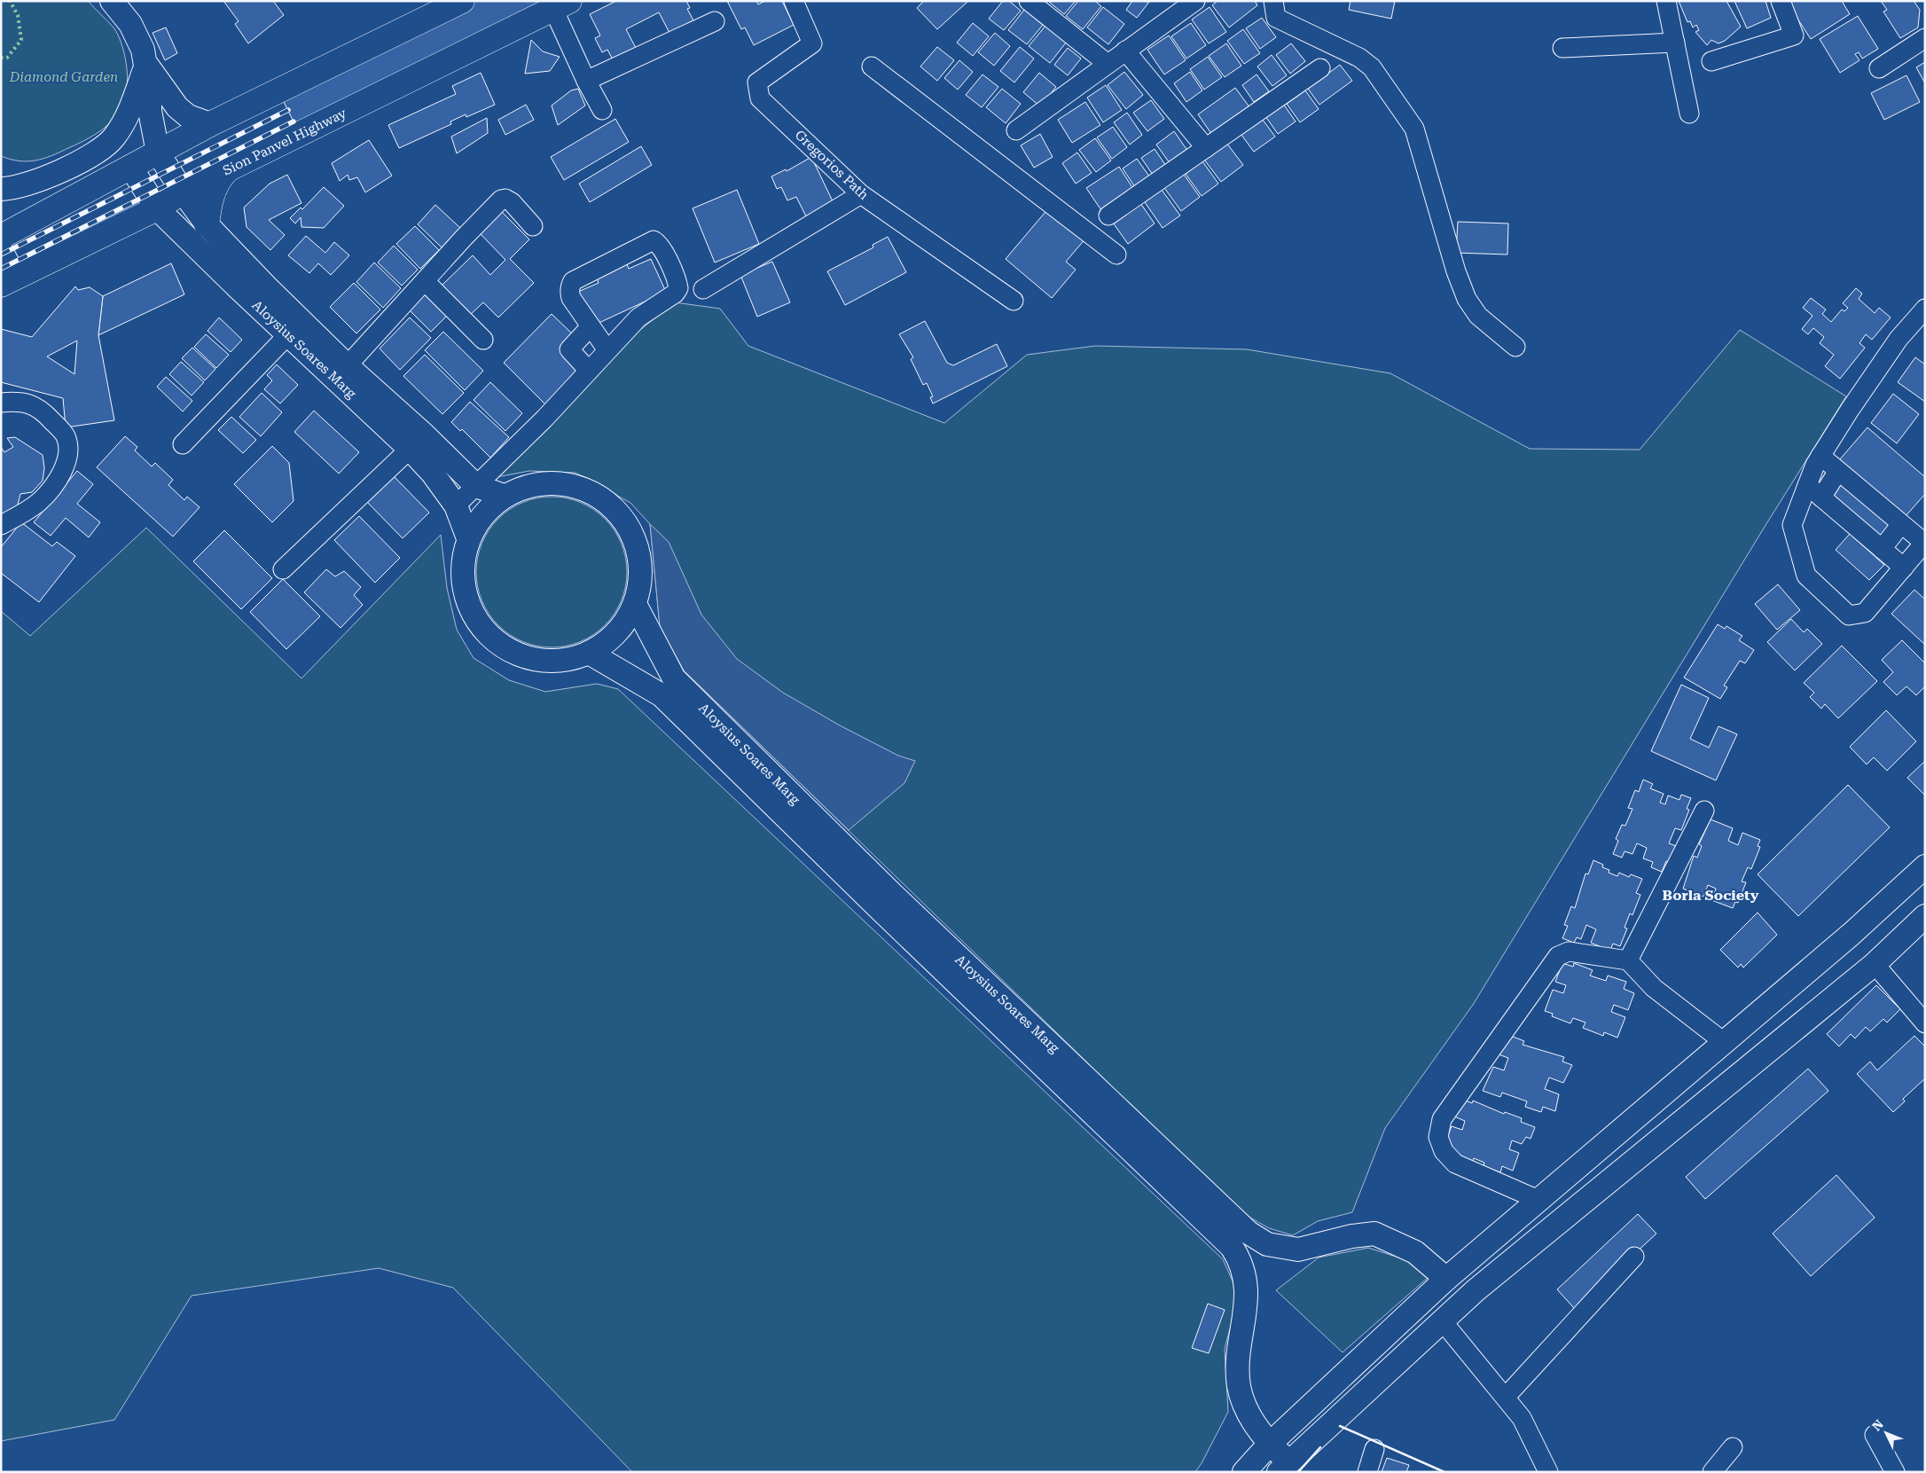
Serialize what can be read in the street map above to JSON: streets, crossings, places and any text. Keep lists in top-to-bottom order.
{
  "streets": {
    "highway": ["Sion Panvel Highway"],
    "main road": ["Aloysius Soares Marg"],
    "street": ["Gregorios Path"]
  },
  "crossings": [
    ["Sion Panvel Highway", "Aloysius Soares Marg"]
  ],
  "districts": ["Borla Society"],
  "parks": ["Diamond Garden"],
  "north": "top left"
}
